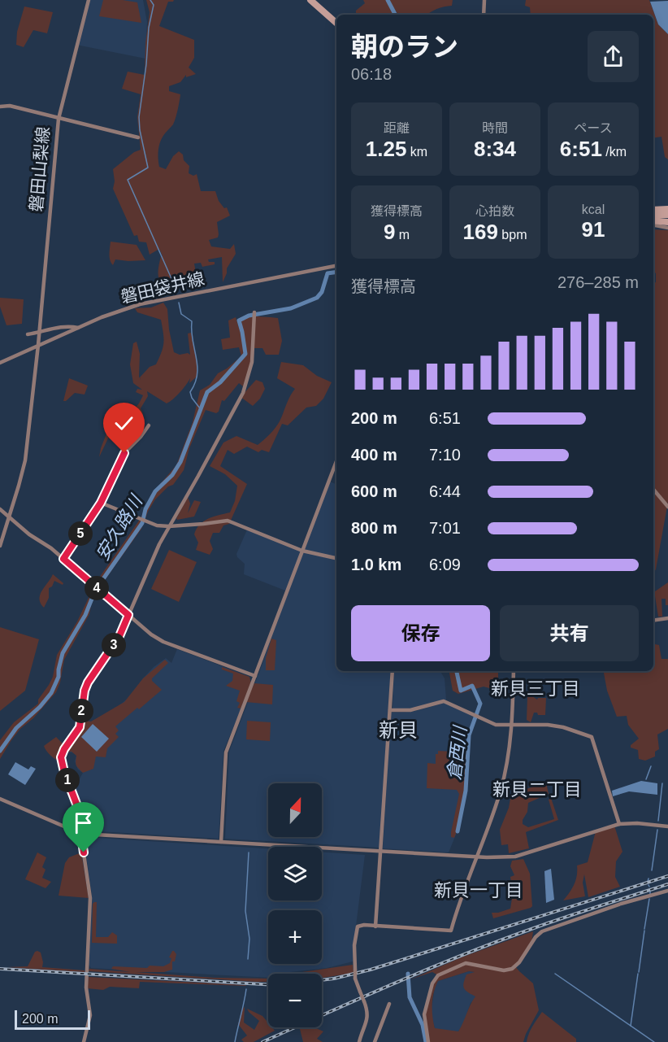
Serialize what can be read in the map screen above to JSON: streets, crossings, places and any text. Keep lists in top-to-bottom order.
{
  "streets": {
    "street": ["磐田山梨線", "磐田袋井線"]
  },
  "crossings": [
    ["磐田山梨線", "磐田袋井線"]
  ],
  "districts": [
    "新貝三丁目",
    "新貝",
    "新貝二丁目",
    "新貝一丁目"
  ],
  "water": ["安久路川", "倉西川"],
  "scale_bar": "200 m",
  "north": "top",
  "page": {
    "heading": ["朝のラン", "06:18"],
    "stats": [
      ["距離", "1.25 km"],
      ["時間", "8:34"],
      ["ペース", "6:51 /km"],
      ["獲得標高", "9 m"],
      ["心拍数", "169 bpm"],
      ["kcal", "91"]
    ],
    "chart": ["獲得標高", "276–285 m"],
    "list": [
      {
        "name": "200 m",
        "note": "6:51"
      },
      {
        "name": "400 m",
        "note": "7:10"
      },
      {
        "name": "600 m",
        "note": "6:44"
      },
      {
        "name": "800 m",
        "note": "7:01"
      },
      {
        "name": "1.0 km",
        "note": "6:09"
      }
    ],
    "pins": [
      "5",
      "4",
      "3",
      "2",
      "1"
    ],
    "buttons": ["保存", "共有"],
    "map_buttons": ["+", "−"],
    "scale": "200 m"
  }
}
